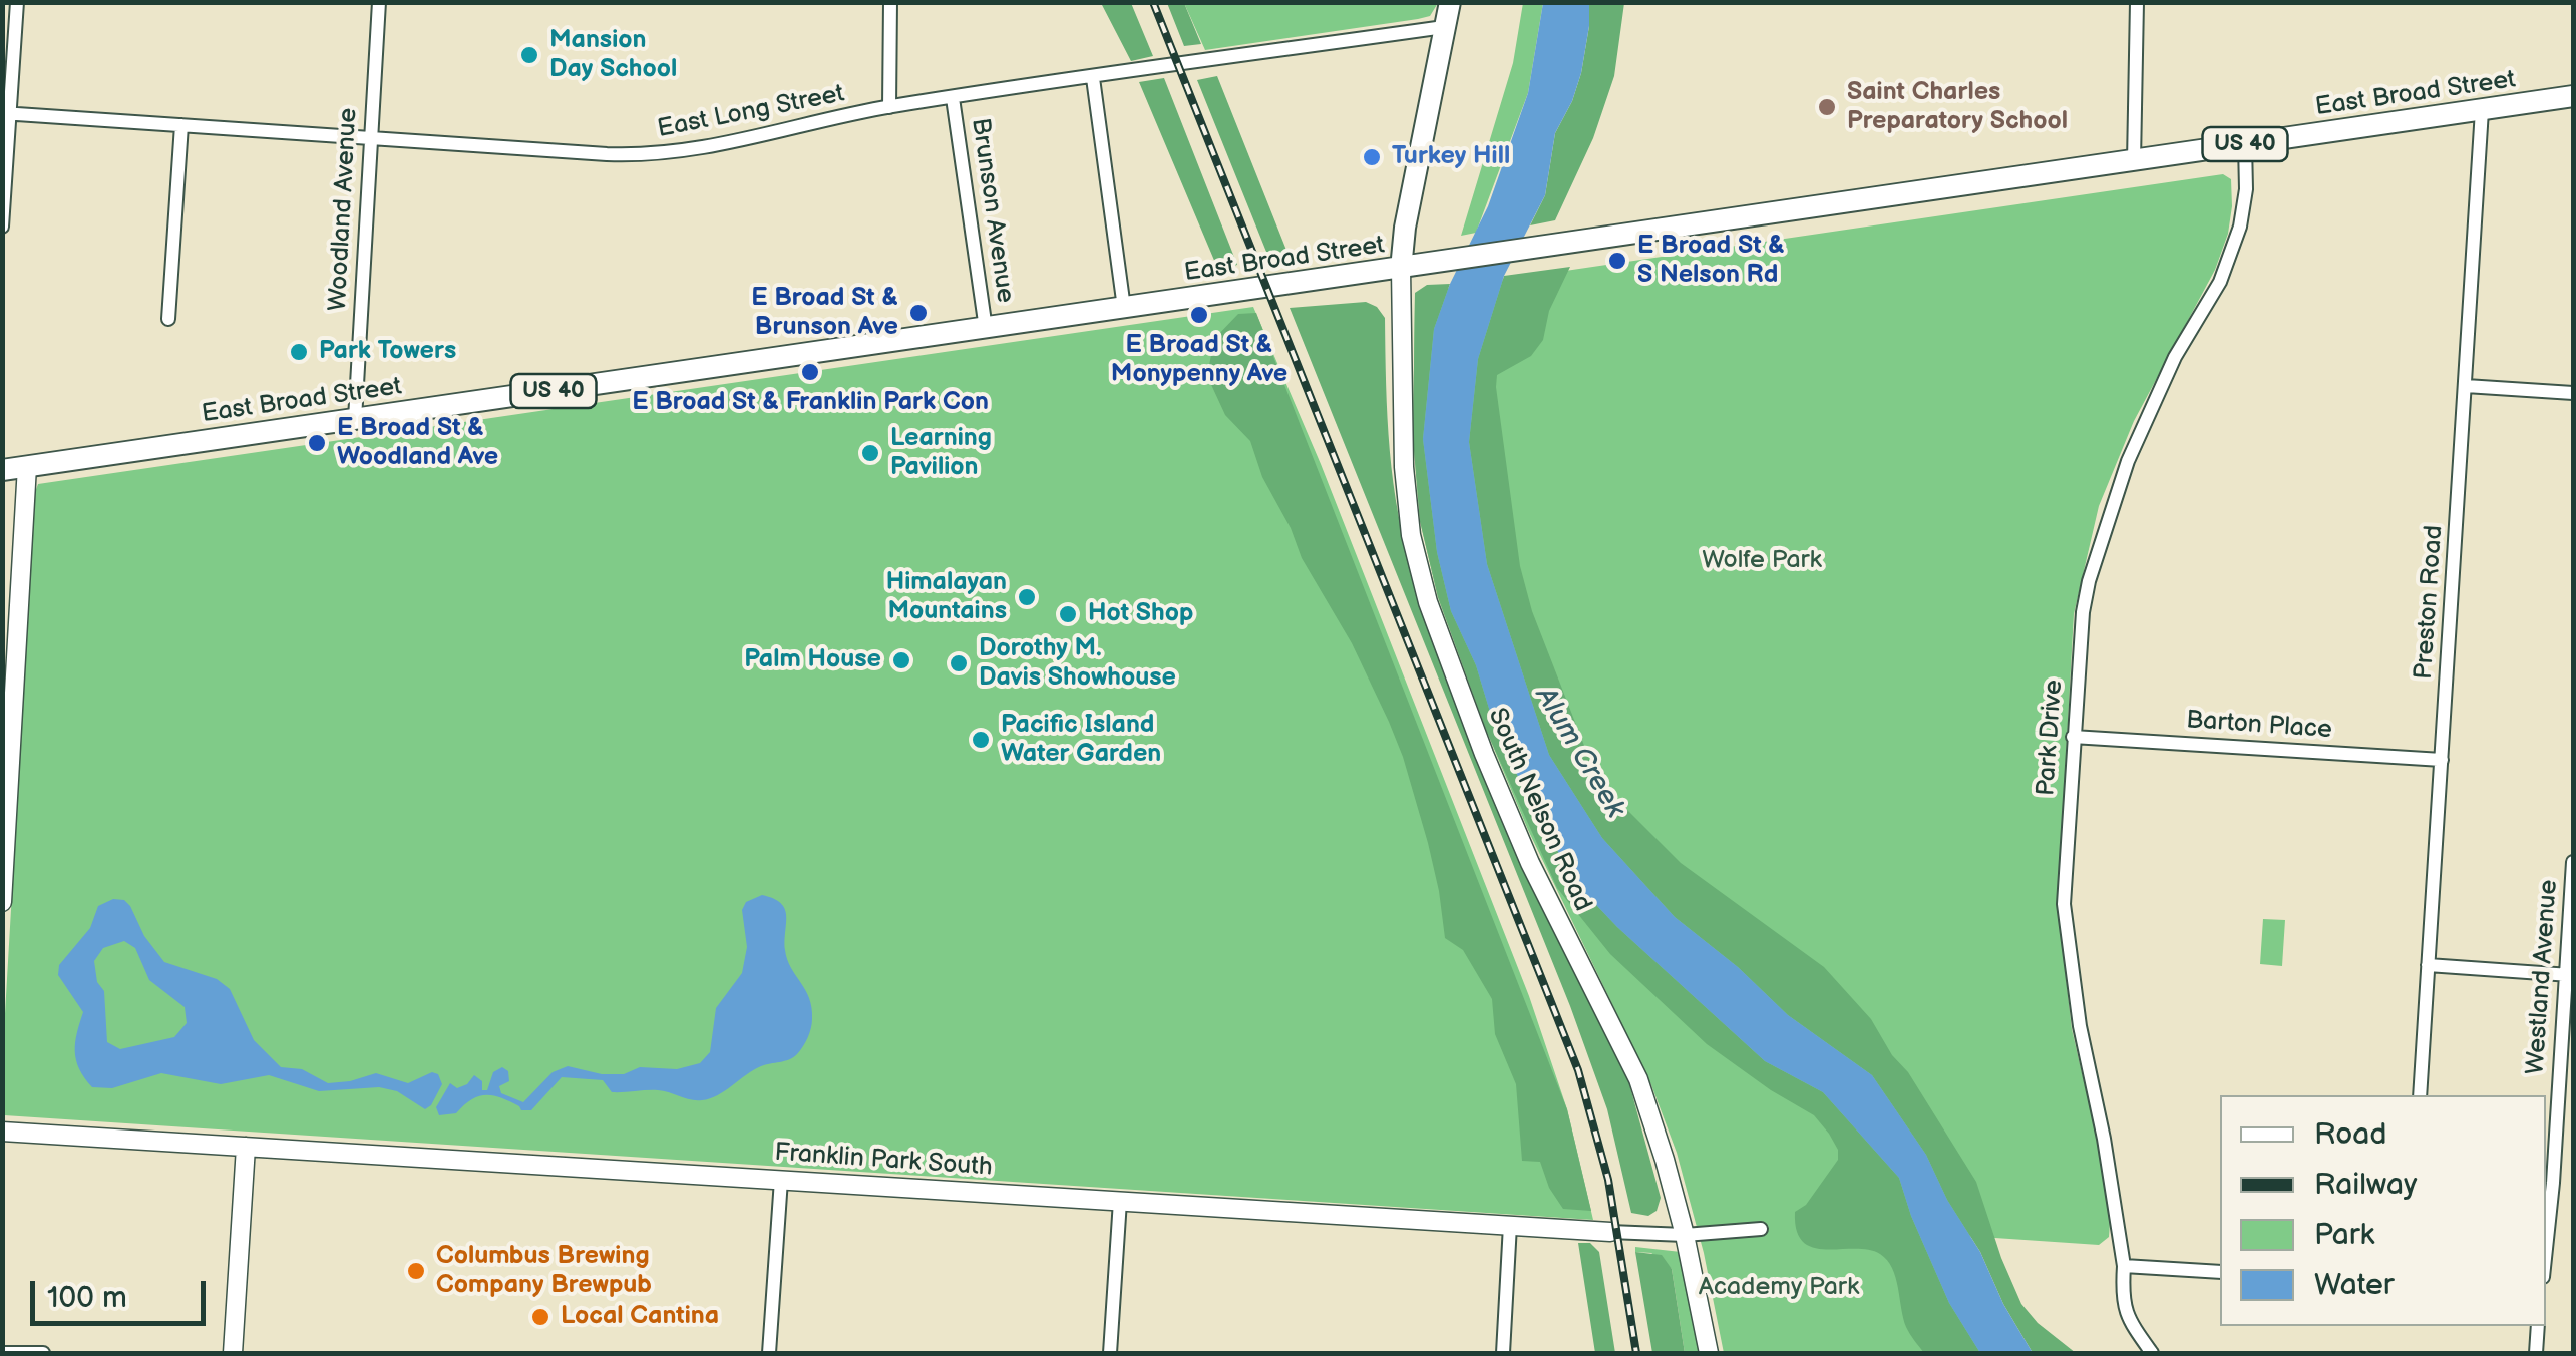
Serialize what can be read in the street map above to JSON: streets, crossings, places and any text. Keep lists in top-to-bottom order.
{
  "streets": {
    "main road": ["East Broad Street", "US 40"],
    "street": [
      "East Long Street",
      "Woodland Avenue",
      "Brunson Avenue",
      "Preston Road",
      "Barton Place",
      "Park Drive",
      "South Nelson Road",
      "Westland Avenue",
      "Franklin Park South"
    ]
  },
  "crossings": [
    ["East Broad Street", "Woodland Avenue"],
    ["East Broad Street", "Brunson Avenue"],
    ["East Broad Street", "Preston Road"],
    ["East Broad Street", "Park Drive"],
    ["East Broad Street", "South Nelson Road"],
    ["East Long Street", "Woodland Avenue"],
    ["East Long Street", "Brunson Avenue"],
    ["Preston Road", "Barton Place"],
    ["Barton Place", "Park Drive"],
    ["South Nelson Road", "Franklin Park South"]
  ],
  "water": ["Alum Creek"],
  "parks": ["Wolfe Park", "Academy Park"],
  "places": [
    "Mansion Day School",
    "Saint Charles Preparatory School",
    "Turkey Hill",
    "E Broad St & S Nelson Rd",
    "E Broad St & Brunson Ave",
    "E Broad St & Monypenny Ave",
    "Park Towers",
    "E Broad St & Franklin Park Con",
    "E Broad St & Woodland Ave",
    "Learning Pavilion",
    "Himalayan Mountains",
    "Hot Shop",
    "Palm House",
    "Dorothy M. Davis Showhouse",
    "Pacific Island Water Garden",
    "Columbus Brewing Company Brewpub",
    "Local Cantina"
  ],
  "legend": [
    "Road",
    "Railway",
    "Park",
    "Water"
  ],
  "scale_bar": "100 m"
}
